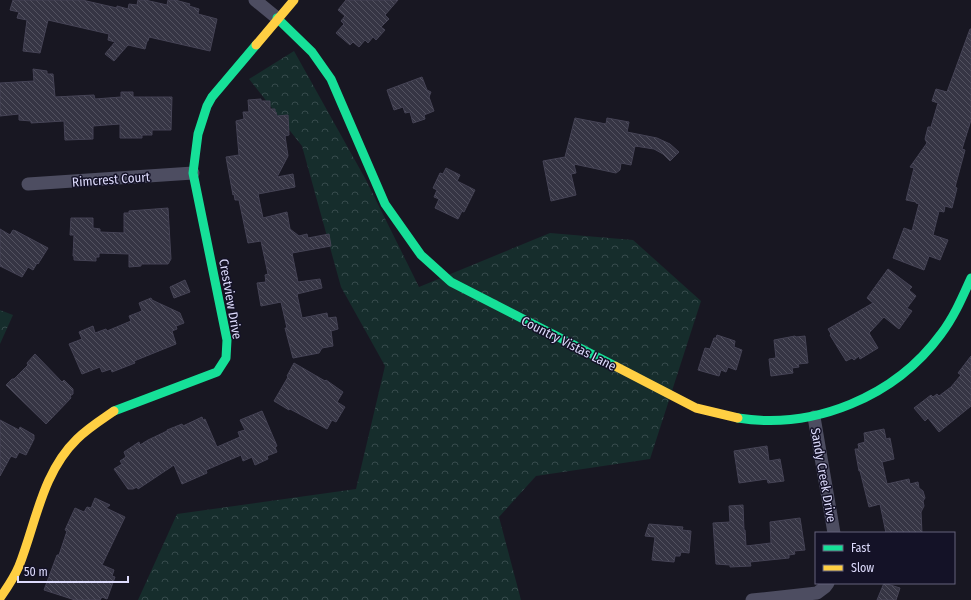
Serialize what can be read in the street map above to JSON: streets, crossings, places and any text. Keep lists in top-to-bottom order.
{
  "streets": {
    "street": [
      "Rimcrest Court",
      "Crestview Drive",
      "Country Vistas Lane",
      "Sandy Creek Drive"
    ]
  },
  "crossings": [
    ["Rimcrest Court", "Crestview Drive"],
    ["Crestview Drive", "Country Vistas Lane"],
    ["Country Vistas Lane", "Sandy Creek Drive"]
  ],
  "legend": ["Fast", "Slow"],
  "scale_bar": "50 m"
}
